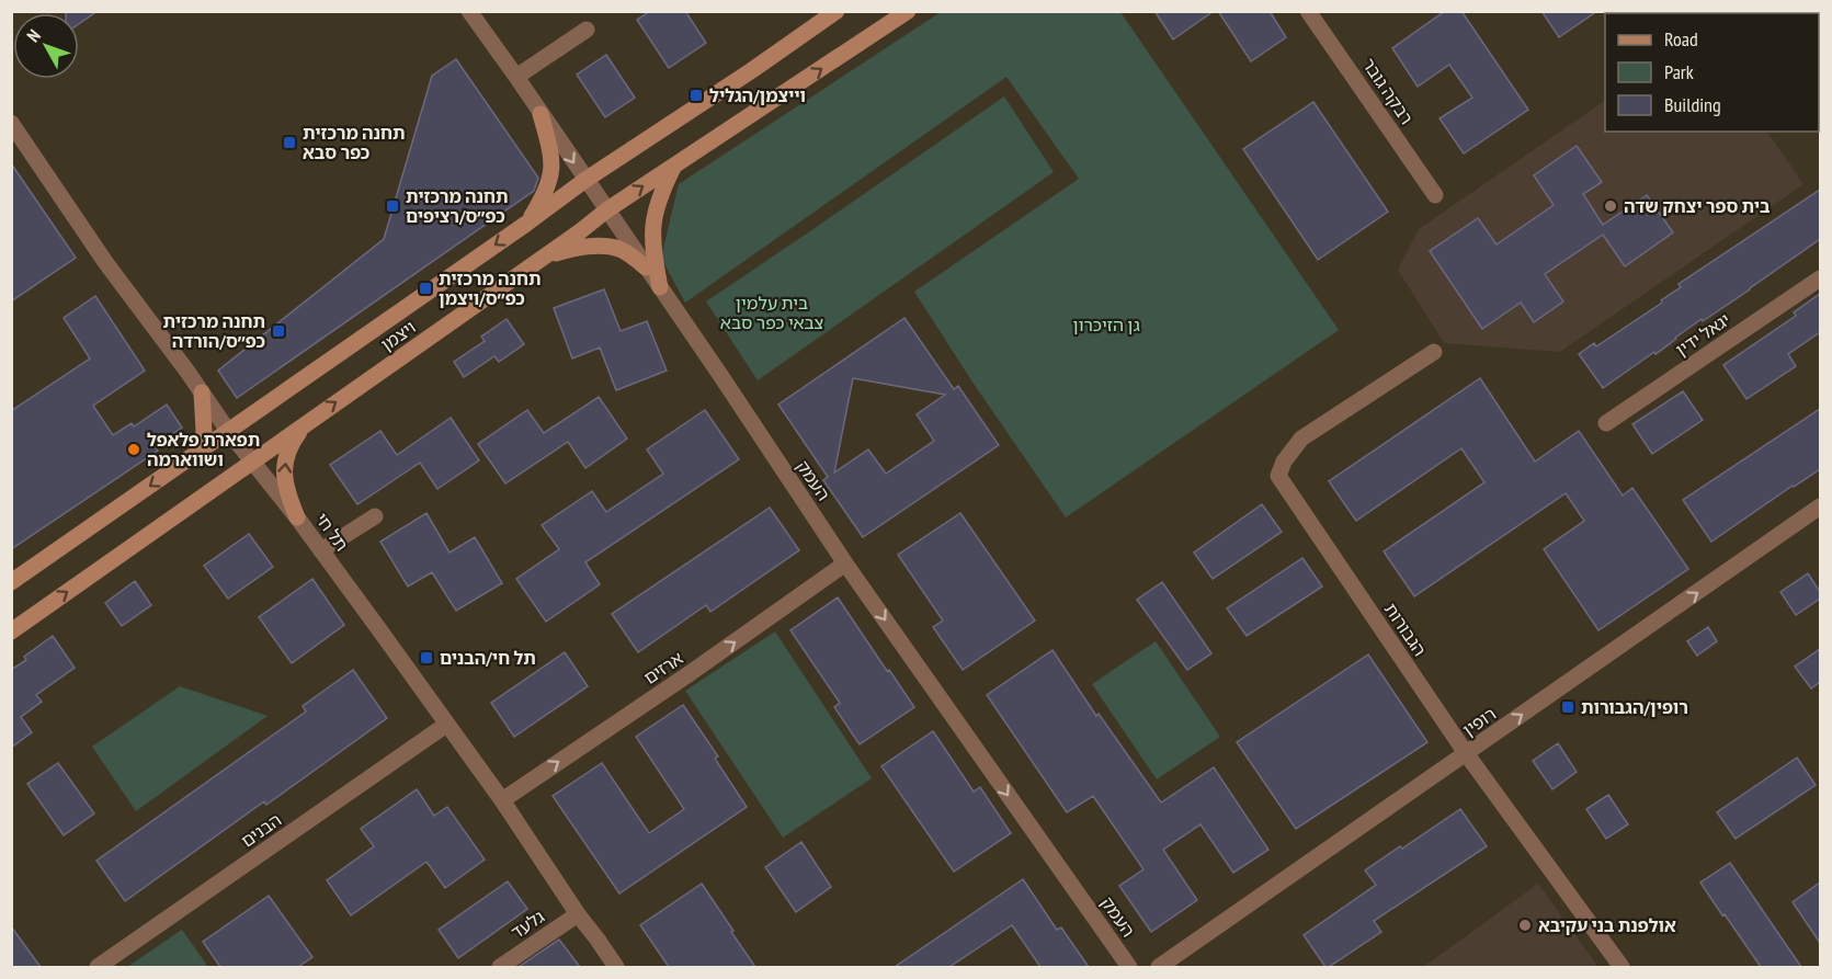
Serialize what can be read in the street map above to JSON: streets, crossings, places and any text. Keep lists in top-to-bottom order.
{
  "streets": {
    "main road": ["ויצמן"],
    "street": [
      "רבקה גובר",
      "יגאל ידין",
      "העמק",
      "תל חי",
      "הגבורות",
      "ארזים",
      "רופין",
      "הבנים",
      "גלעד"
    ]
  },
  "crossings": [
    ["ויצמן", "העמק"],
    ["ויצמן", "תל חי"],
    ["העמק", "ארזים"],
    ["תל חי", "ארזים"],
    ["תל חי", "הבנים"],
    ["תל חי", "גלעד"],
    ["הגבורות", "רופין"]
  ],
  "one_way": ["העמק", "ארזים", "רופין"],
  "parks": ["בית עלמין צבאי כפר סבא", "גן הזיכרון"],
  "places": {
    "transit": [
      "וייצמן/הגליל",
      "תחנה מרכזית כפר סבא",
      "תחנה מרכזית כפ״ס/רציפים",
      "תחנה מרכזית כפ״ס/ויצמן",
      "תחנה מרכזית כפ״ס/הורדה",
      "תל חי/הבנים",
      "רופין/הגבורות"
    ],
    "other": ["בית ספר יצחק שדה", "תפארת פלאפל ושווארמה", "אולפנת בני עקיבא"]
  },
  "legend": ["Road", "Park", "Building"],
  "north": "top left"
}
